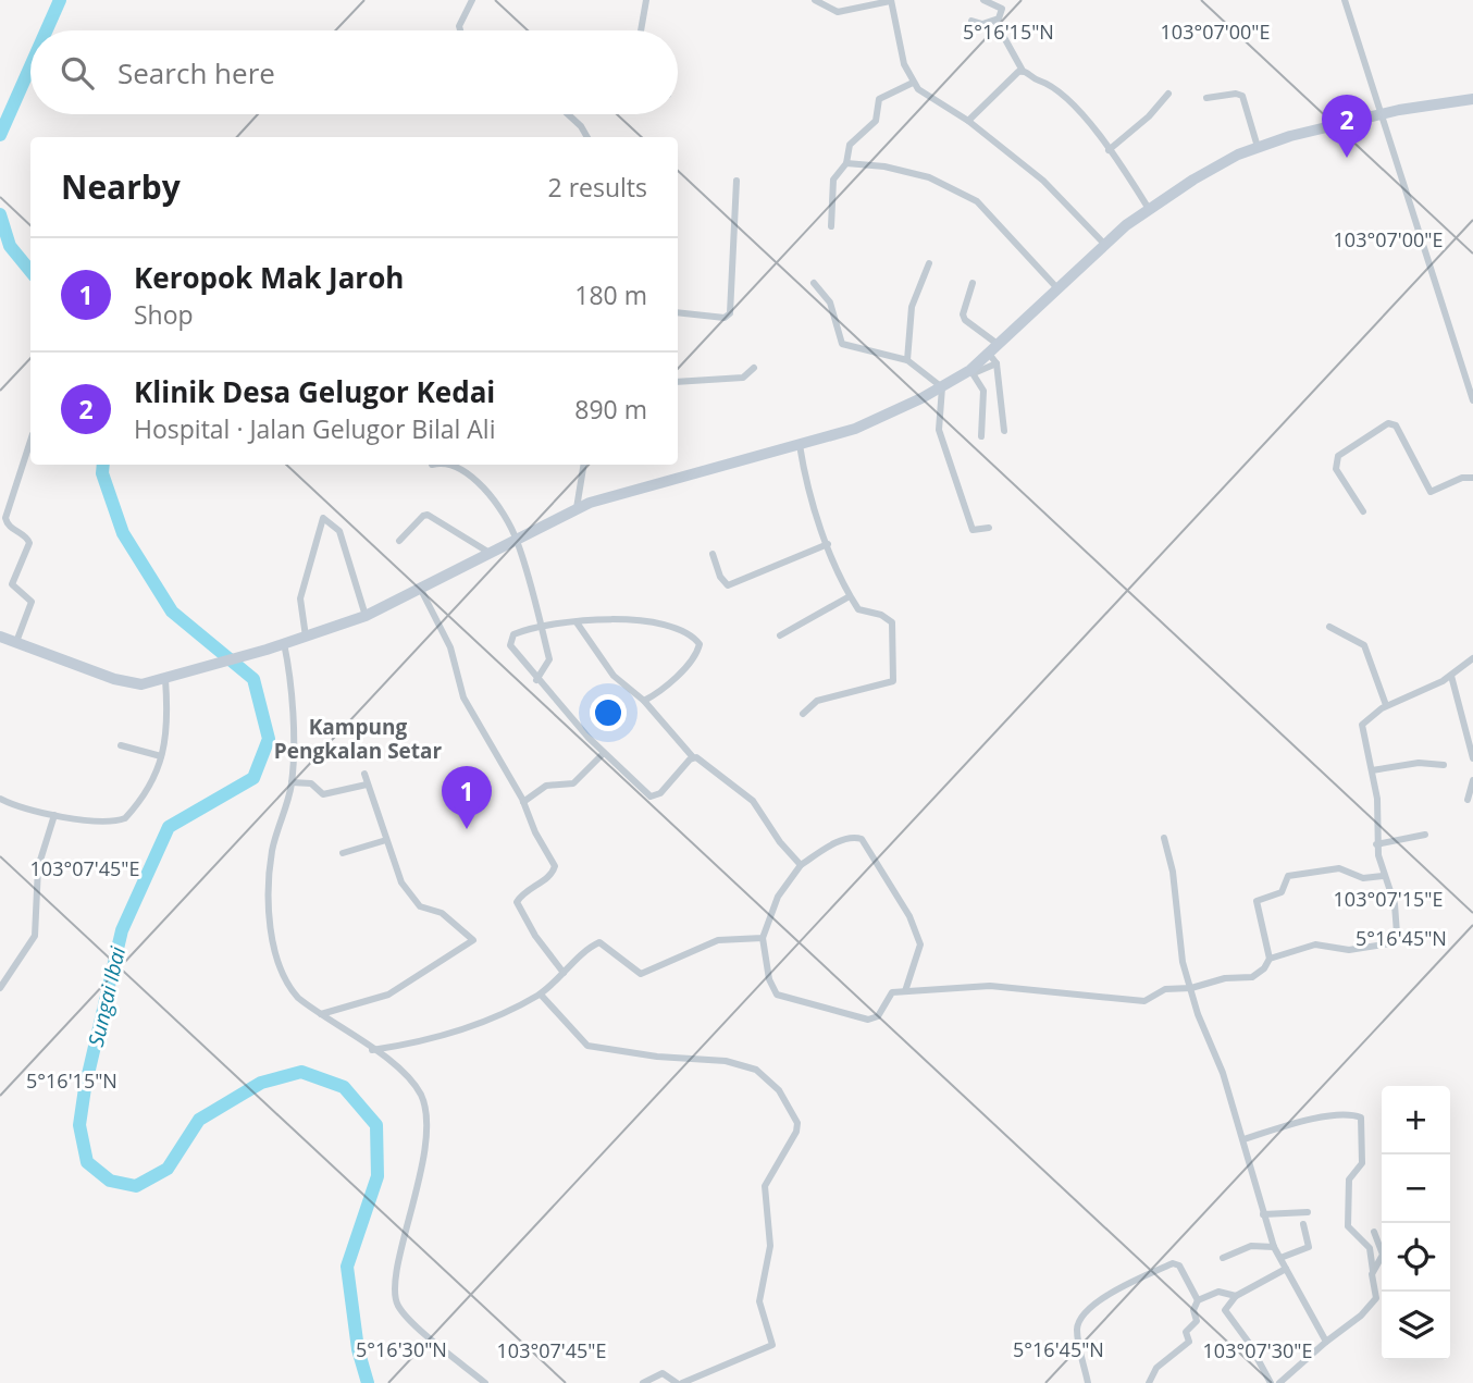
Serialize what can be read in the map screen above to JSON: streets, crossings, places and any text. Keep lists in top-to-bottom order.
{
  "districts": ["Kampung Pengkalan Setar"],
  "water": ["Sungai Ibai"],
  "page": {
    "search": "Search here",
    "pins": ["2", "1"],
    "heading": ["Nearby", "2 results"],
    "list": [
      {
        "mark": "1",
        "name": "Keropok Mak Jaroh",
        "note": "Shop",
        "value": "180 m"
      },
      {
        "mark": "2",
        "name": "Klinik Desa Gelugor Kedai",
        "note": "Hospital · Jalan Gelugor Bilal Ali",
        "value": "890 m"
      }
    ],
    "map_buttons": ["+", "−"]
  },
  "coordinates": [
    "103°07'00\"E",
    "5°16'15\"N",
    "103°07'45\"E",
    "103°07'15\"E",
    "5°16'45\"N",
    "5°16'30\"N",
    "103°07'30\"E"
  ]
}
